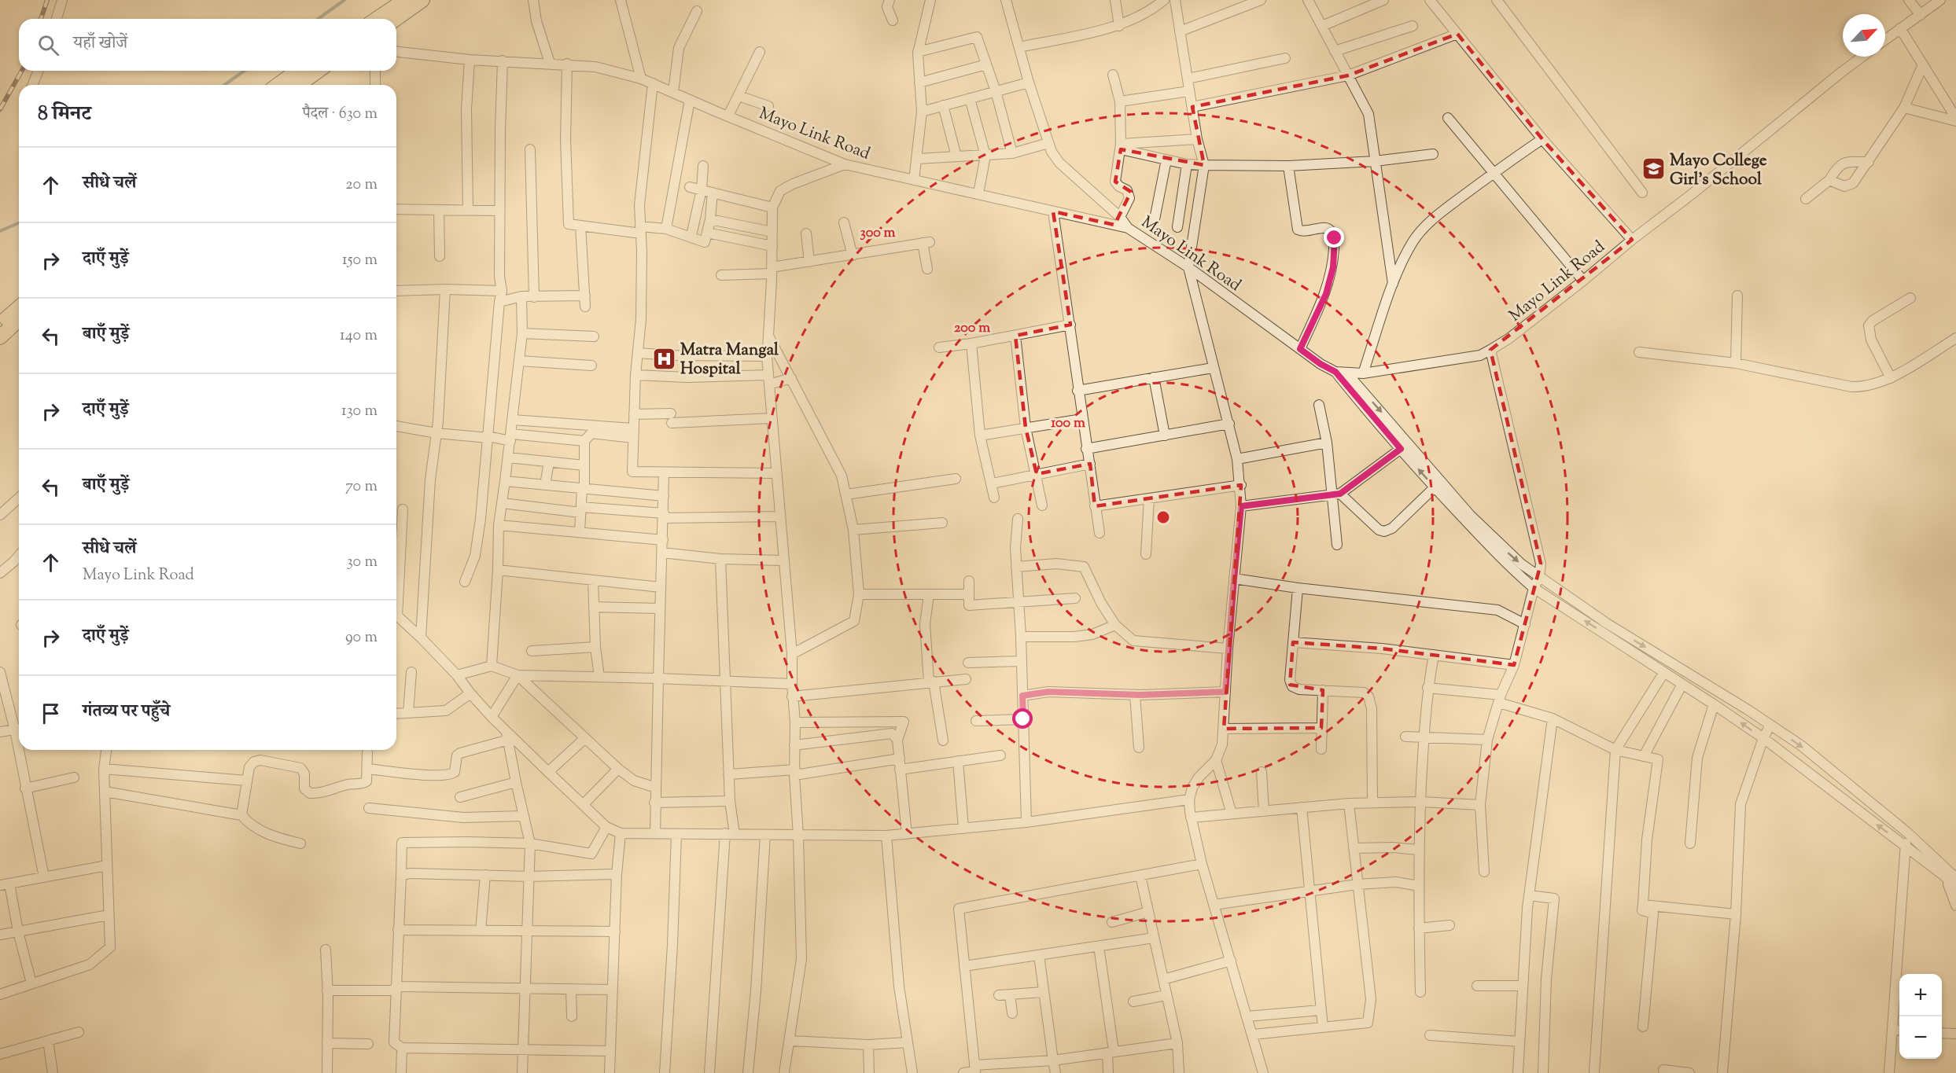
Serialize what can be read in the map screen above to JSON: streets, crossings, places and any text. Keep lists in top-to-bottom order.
{
  "streets": {
    "street": ["Mayo Link Road"]
  },
  "places": {
    "school or university": ["Mayo College Girl's School"],
    "hospital": ["Matra Mangal Hospital"]
  },
  "north": "top right",
  "page": {
    "search": "यहाँ खोजें",
    "heading": ["8 मिनट", "पैदल · 630 m"],
    "list": [
      ["सीधे चलें", "20 m"],
      ["दाएँ मुड़ें", "150 m"],
      ["बाएँ मुड़ें", "140 m"],
      ["दाएँ मुड़ें", "130 m"],
      ["बाएँ मुड़ें", "70 m"],
      ["सीधे चलें", "Mayo Link Road", "30 m"],
      ["दाएँ मुड़ें", "90 m"],
      "गंतव्य पर पहुँचे"
    ],
    "map_buttons": ["+", "−"]
  },
  "rings": ["300 m", "200 m", "100 m"]
}
